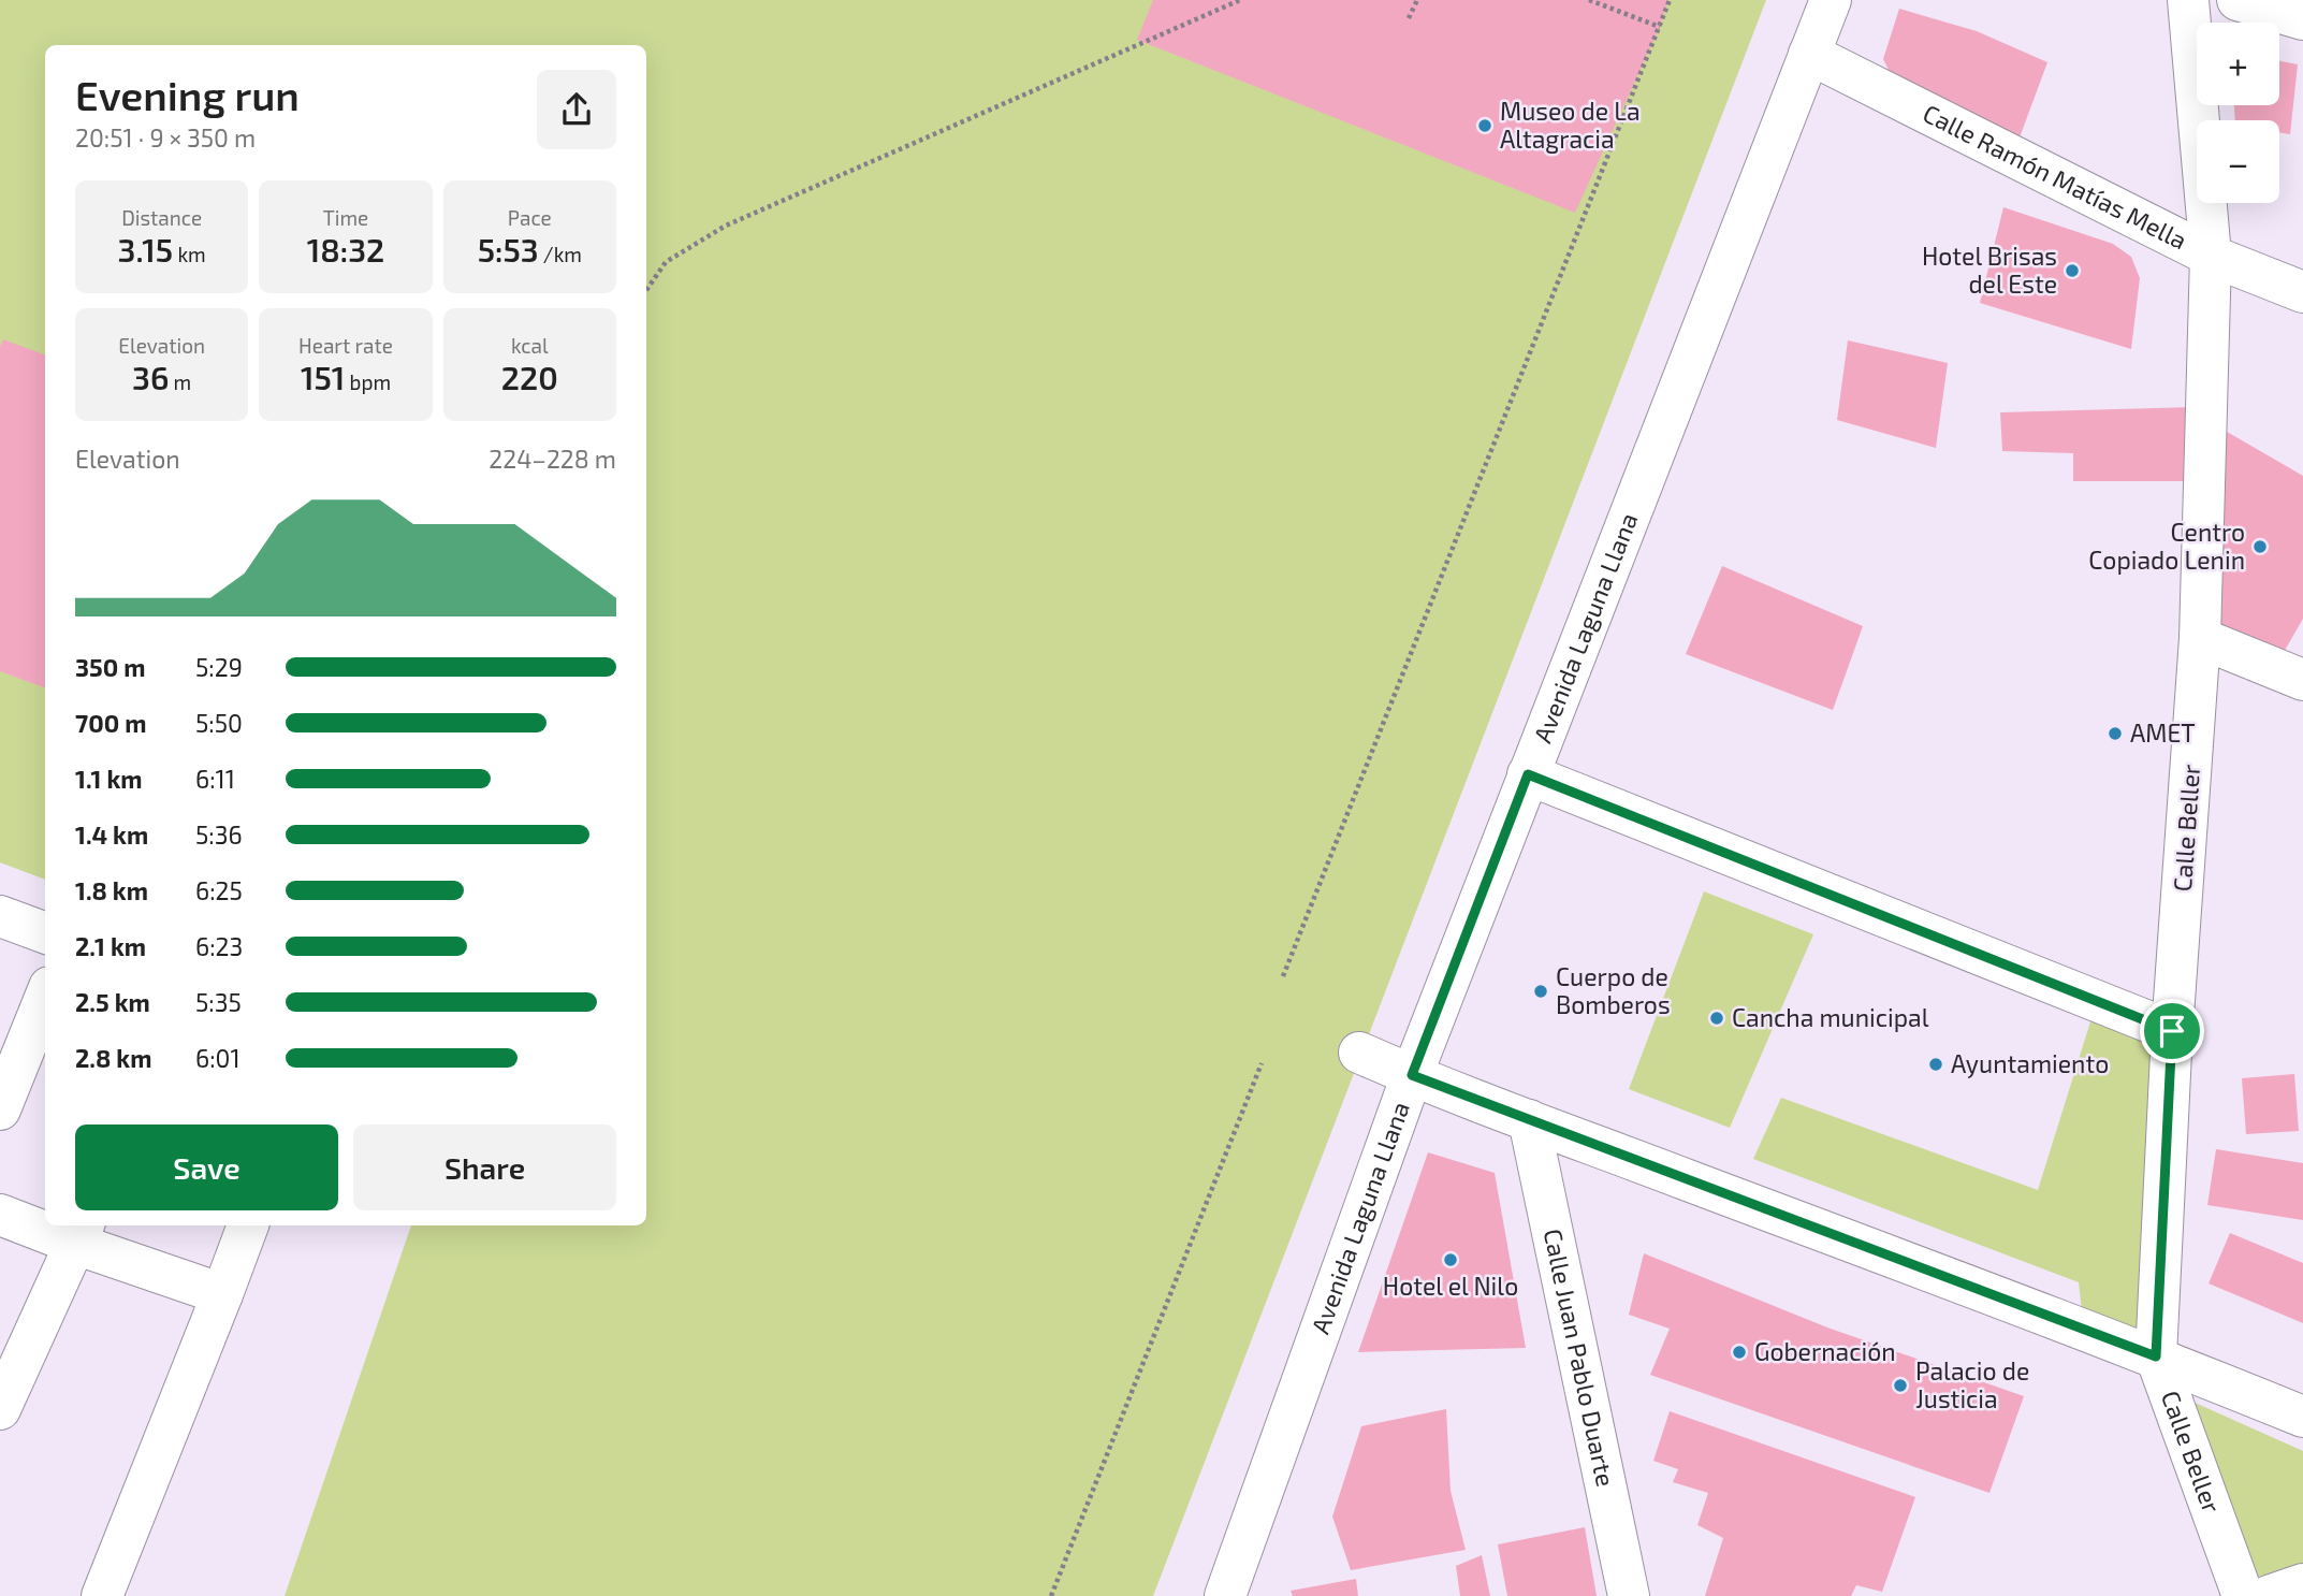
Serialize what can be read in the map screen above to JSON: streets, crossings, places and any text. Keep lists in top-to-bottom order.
{
  "streets": {
    "street": [
      "Calle Ramón Matías Mella",
      "Avenida Laguna Llana",
      "Calle Beller",
      "Calle Juan Pablo Duarte"
    ]
  },
  "crossings": [
    ["Calle Ramón Matías Mella", "Avenida Laguna Llana"],
    ["Calle Ramón Matías Mella", "Calle Beller"]
  ],
  "places": [
    "Museo de La Altagracia",
    "Hotel Brisas del Este",
    "Centro Copiado Lenin",
    "AMET",
    "Cuerpo de Bomberos",
    "Cancha municipal",
    "Ayuntamiento",
    "Hotel el Nilo",
    "Gobernación",
    "Palacio de Justicia"
  ],
  "page": {
    "map_buttons": ["+", "−"],
    "heading": ["Evening run", "20:51 · 9 × 350 m"],
    "stats": [
      ["Distance", "3.15 km"],
      ["Time", "18:32"],
      ["Pace", "5:53 /km"],
      ["Elevation", "36 m"],
      ["Heart rate", "151 bpm"],
      ["kcal", "220"]
    ],
    "chart": ["Elevation", "224–228 m"],
    "list": [
      {
        "name": "350 m",
        "note": "5:29"
      },
      {
        "name": "700 m",
        "note": "5:50"
      },
      {
        "name": "1.1 km",
        "note": "6:11"
      },
      {
        "name": "1.4 km",
        "note": "5:36"
      },
      {
        "name": "1.8 km",
        "note": "6:25"
      },
      {
        "name": "2.1 km",
        "note": "6:23"
      },
      {
        "name": "2.5 km",
        "note": "5:35"
      },
      {
        "name": "2.8 km",
        "note": "6:01"
      }
    ],
    "buttons": ["Save", "Share"]
  }
}
